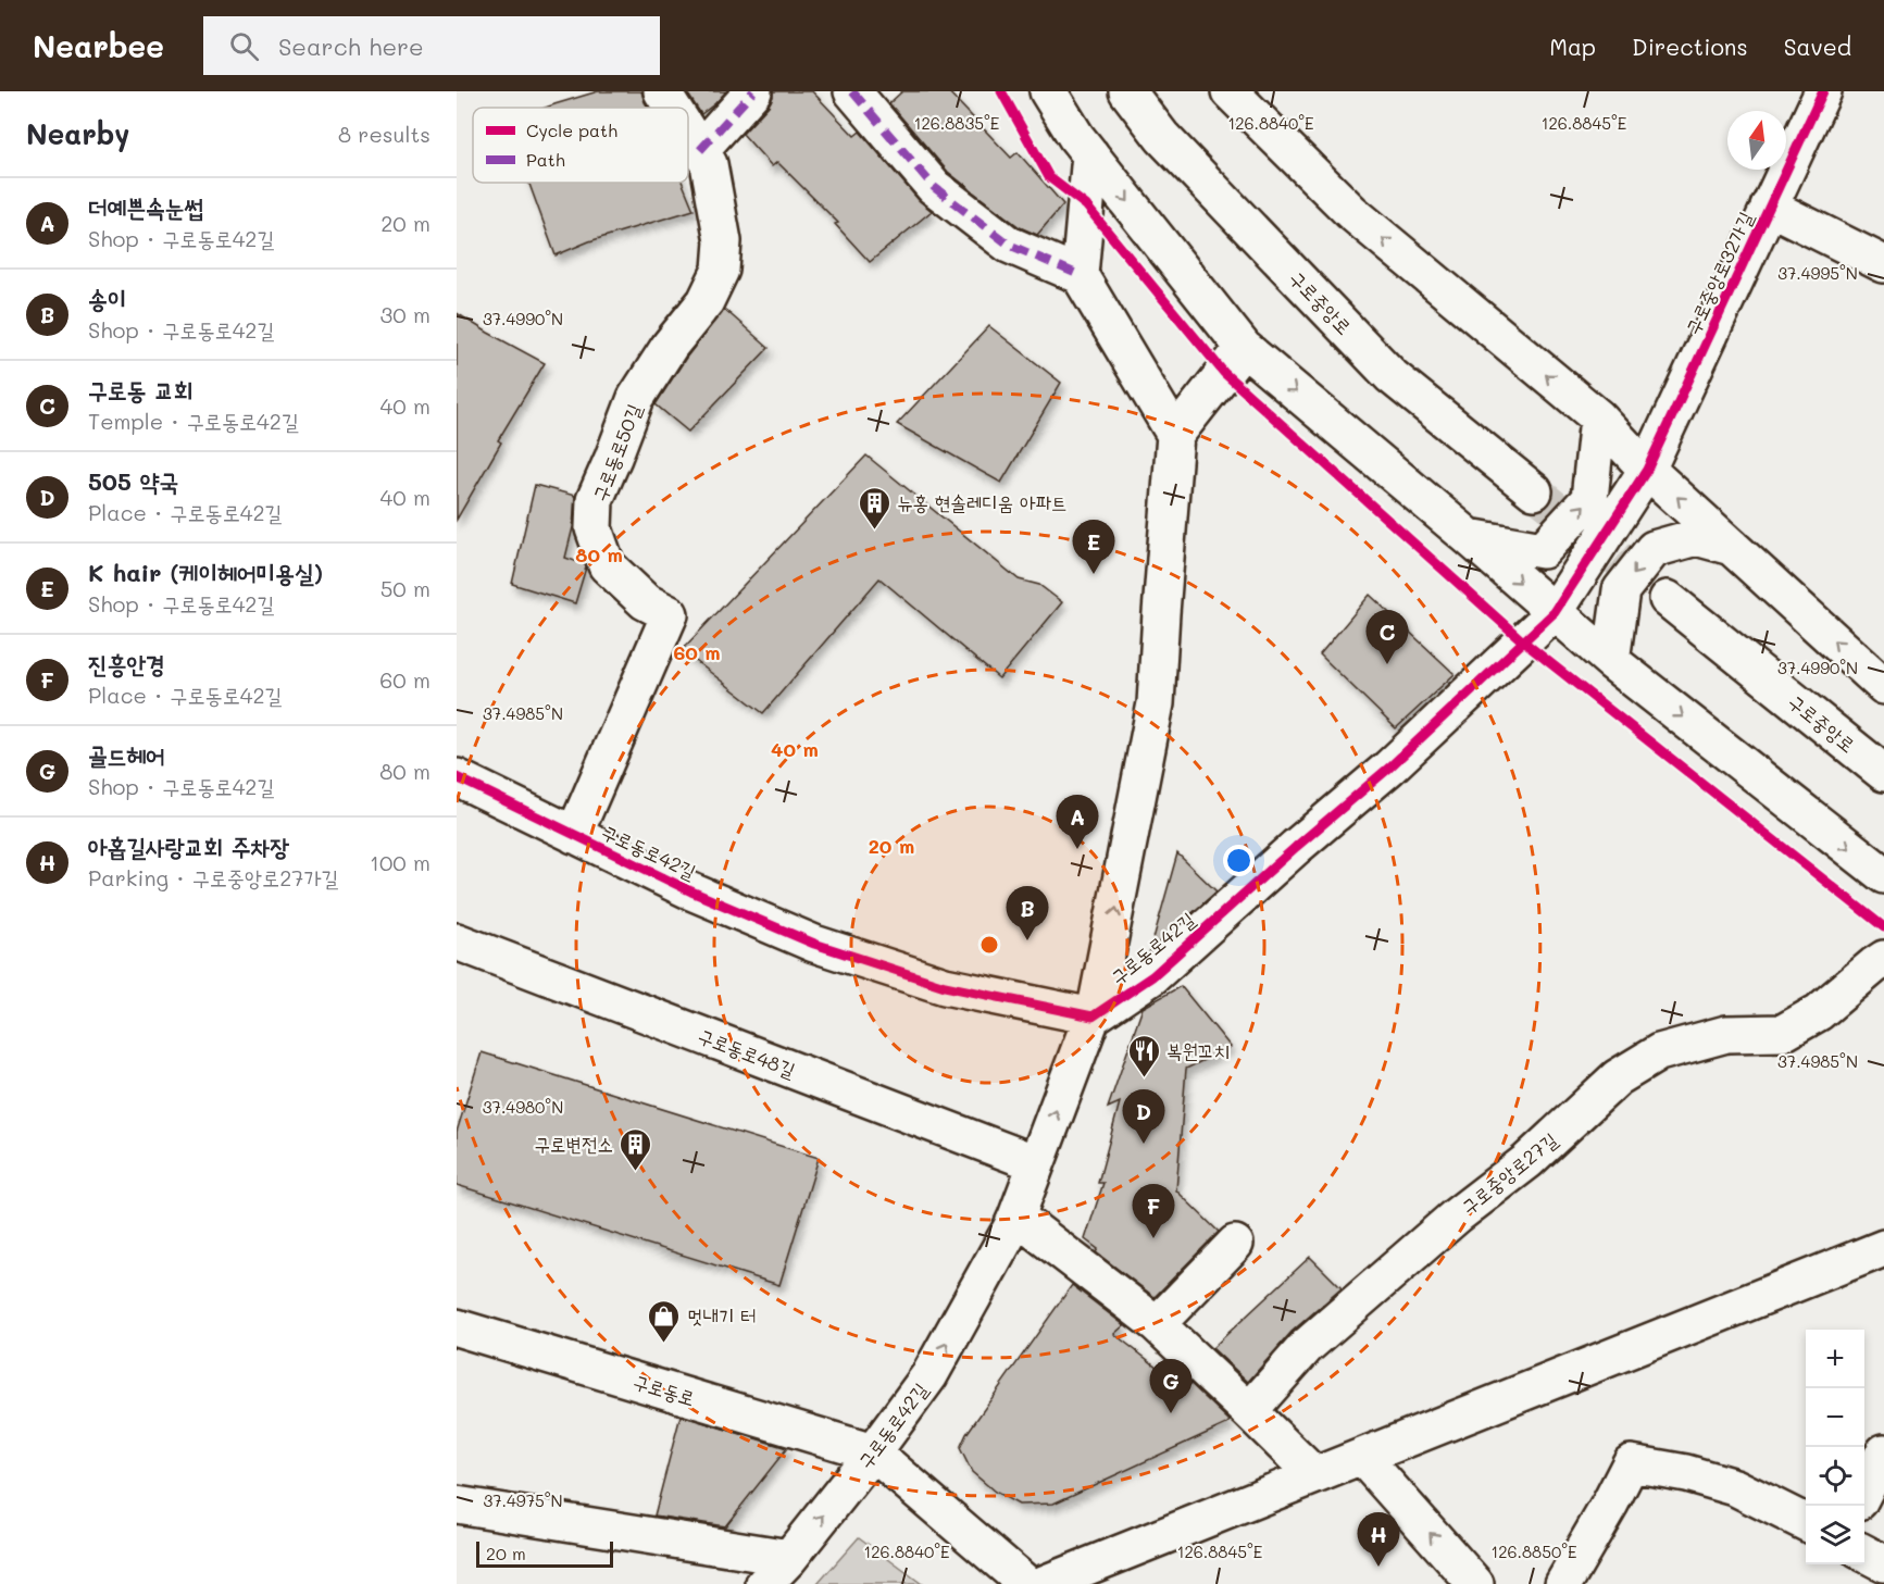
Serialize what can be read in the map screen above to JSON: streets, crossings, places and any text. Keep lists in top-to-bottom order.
{
  "streets": {
    "street": [
      "구로중앙로32가길",
      "구로중앙로",
      "구로동로50길",
      "구로동로42길",
      "구로동로48길",
      "구로중앙로27길",
      "구로동로"
    ]
  },
  "crossings": [
    ["구로중앙로32가길", "구로동로42길"],
    ["구로동로50길", "구로동로42길"],
    ["구로동로42길", "구로동로48길"],
    ["구로동로42길", "구로동로"]
  ],
  "one_way": ["구로동로42길"],
  "places": {
    "building": ["뉴홍 현솔레디움 아파트", "구로변전소"],
    "restaurant": ["복원꼬치"],
    "shop": ["멋내기 터"]
  },
  "legend": ["Cycle path", "Path"],
  "scale_bar": "20 m",
  "north": "top",
  "page": {
    "header": "Nearbee",
    "search": "Search here",
    "nav": ["Map", "Directions", "Saved"],
    "heading": ["Nearby", "8 results"],
    "list": [
      {
        "mark": "A",
        "name": "더예쁜속눈썹",
        "note": "Shop · 구로동로42길",
        "value": "20 m"
      },
      {
        "mark": "B",
        "name": "송이",
        "note": "Shop · 구로동로42길",
        "value": "30 m"
      },
      {
        "mark": "C",
        "name": "구로동 교회",
        "note": "Temple · 구로동로42길",
        "value": "40 m"
      },
      {
        "mark": "D",
        "name": "505 약국",
        "note": "Place · 구로동로42길",
        "value": "40 m"
      },
      {
        "mark": "E",
        "name": "K hair (케이헤어미용실)",
        "note": "Shop · 구로동로42길",
        "value": "50 m"
      },
      {
        "mark": "F",
        "name": "진흥안경",
        "note": "Place · 구로동로42길",
        "value": "60 m"
      },
      {
        "mark": "G",
        "name": "골드헤어",
        "note": "Shop · 구로동로42길",
        "value": "80 m"
      },
      {
        "mark": "H",
        "name": "아홉길사랑교회 주차장",
        "note": "Parking · 구로중앙로27가길",
        "value": "100 m"
      }
    ],
    "pins": [
      "E",
      "C",
      "A",
      "B",
      "D",
      "F",
      "G",
      "H"
    ],
    "map_buttons": ["+", "−"],
    "scale": "20 m"
  },
  "coordinates": [
    "126.8835°E",
    "126.8840°E",
    "126.8845°E",
    "37.4995°N",
    "37.4990°N",
    "37.4985°N",
    "37.4980°N",
    "37.4975°N",
    "126.8850°E"
  ],
  "rings": [
    "80 m",
    "60 m",
    "40 m",
    "20 m"
  ]
}
